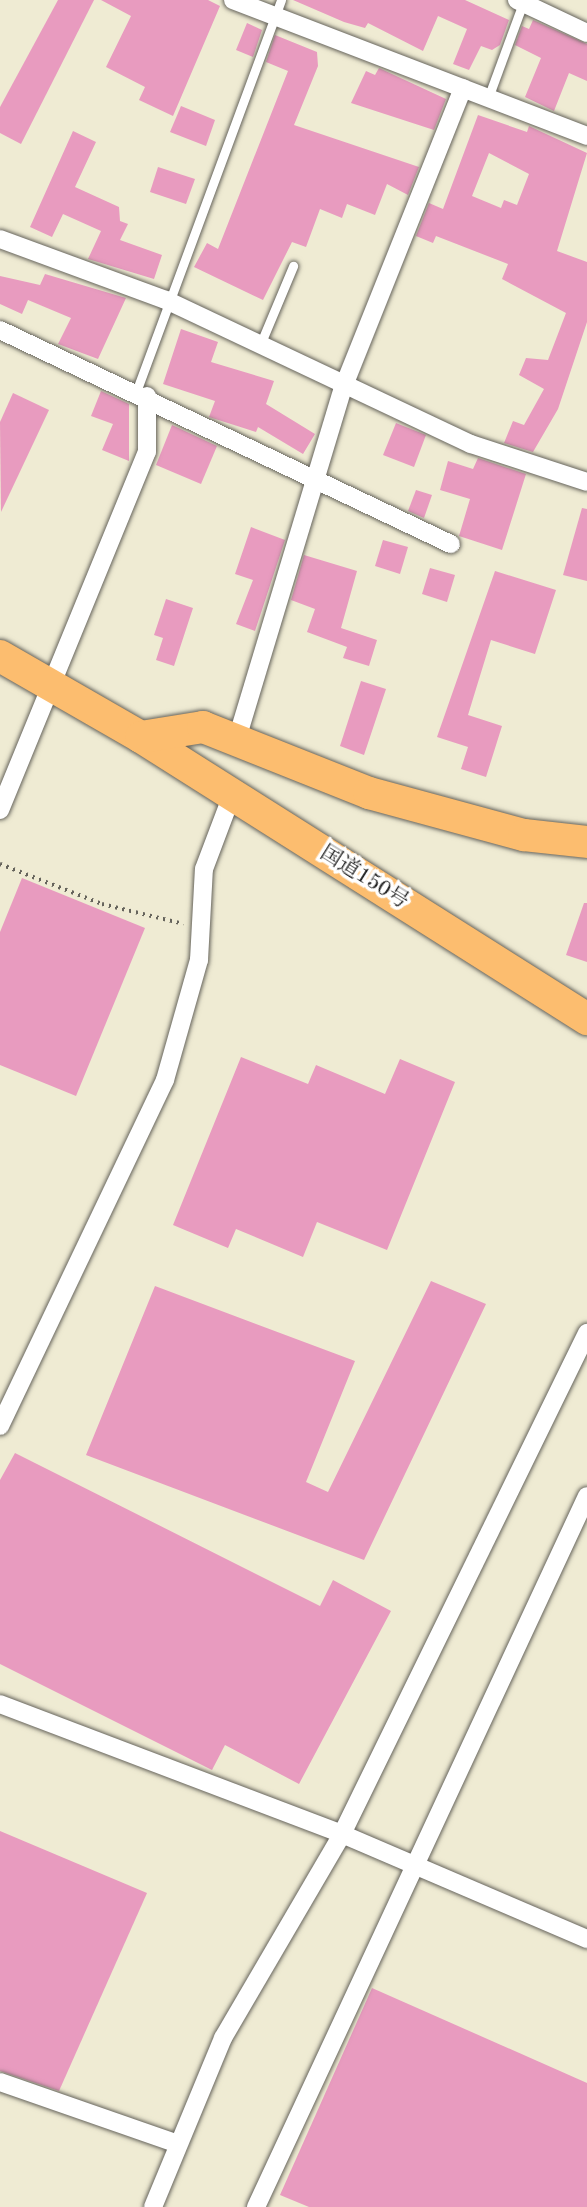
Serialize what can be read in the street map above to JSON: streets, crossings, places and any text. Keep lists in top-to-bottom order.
{
  "streets": {
    "highway": ["国道150号"]
  }
}
